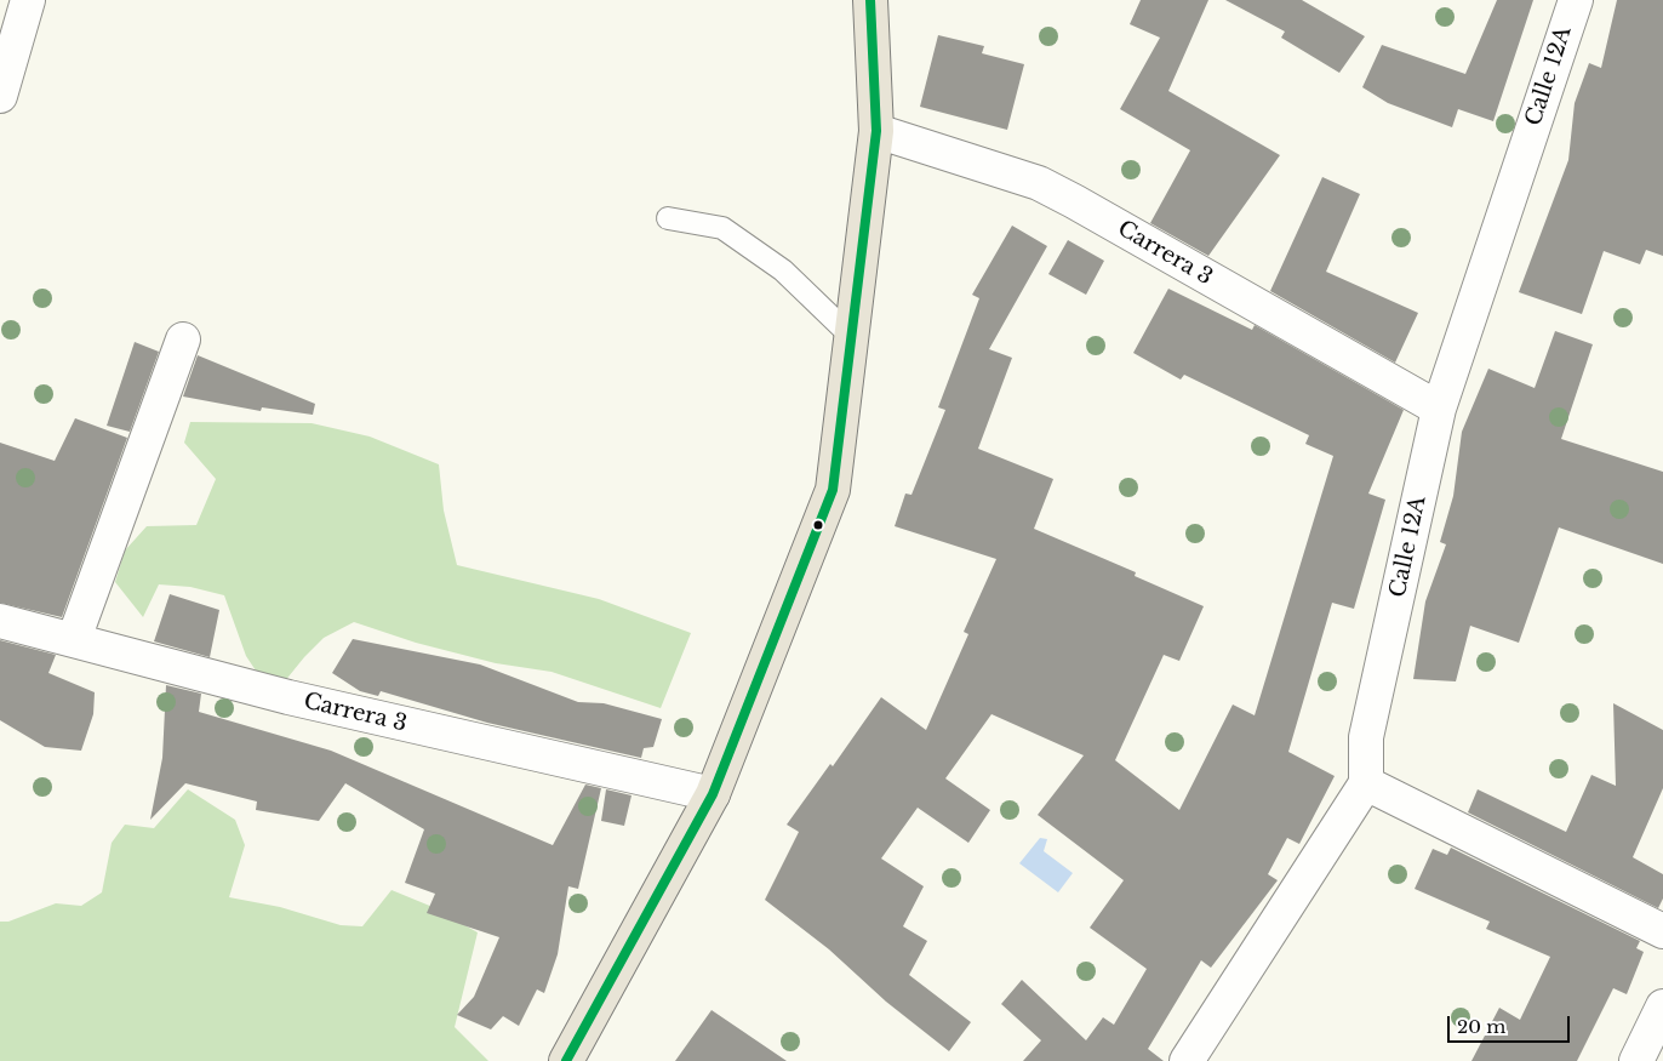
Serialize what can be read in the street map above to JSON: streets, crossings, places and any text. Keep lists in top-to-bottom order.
{
  "streets": {
    "street": ["Calle 12A", "Carrera 3"]
  },
  "crossings": [
    ["Calle 12A", "Carrera 3"]
  ],
  "scale_bar": "20 m"
}
